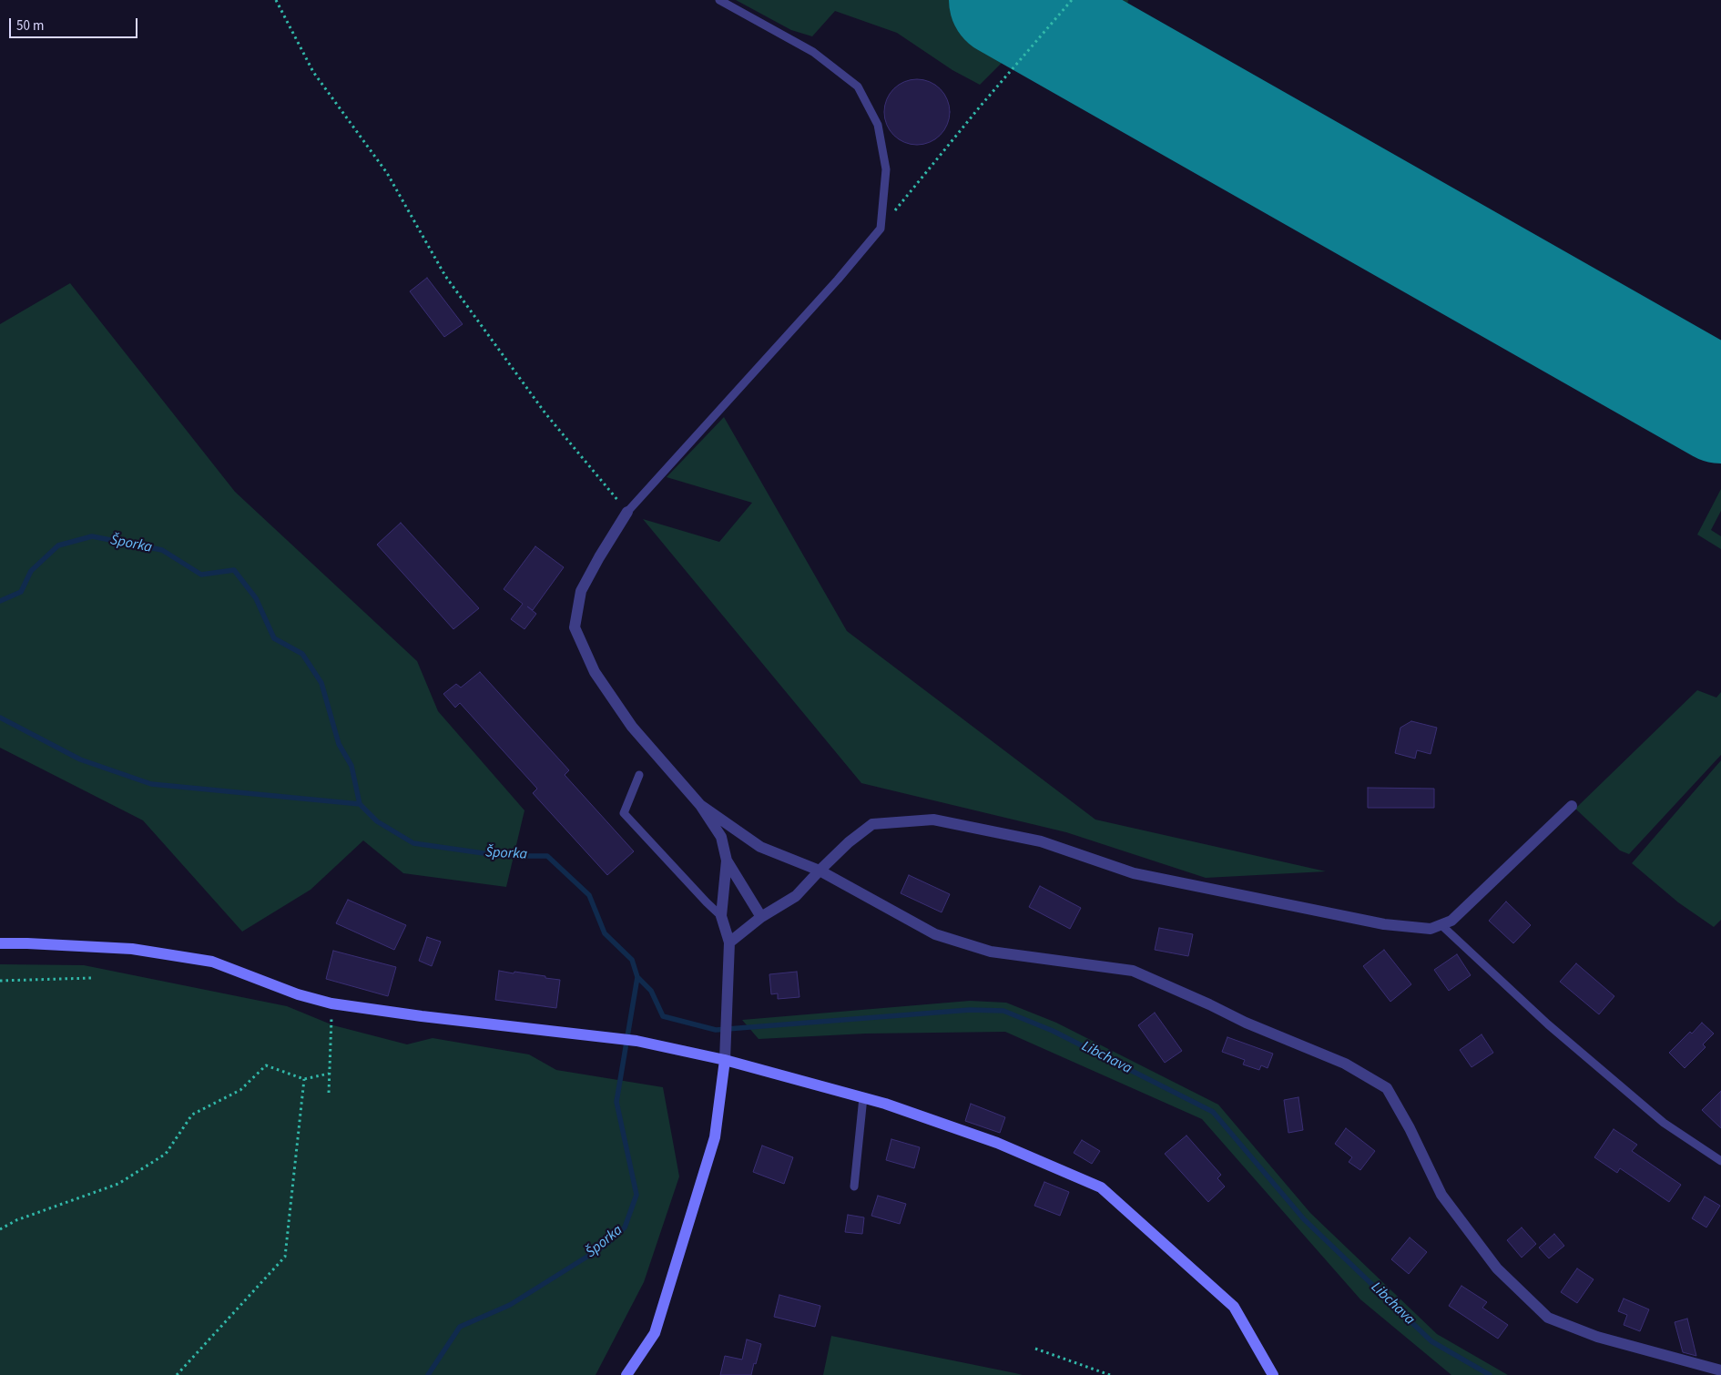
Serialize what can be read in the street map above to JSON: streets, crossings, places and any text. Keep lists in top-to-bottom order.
{
  "water": ["Šporka", "Libchava"],
  "scale_bar": "50 m"
}
